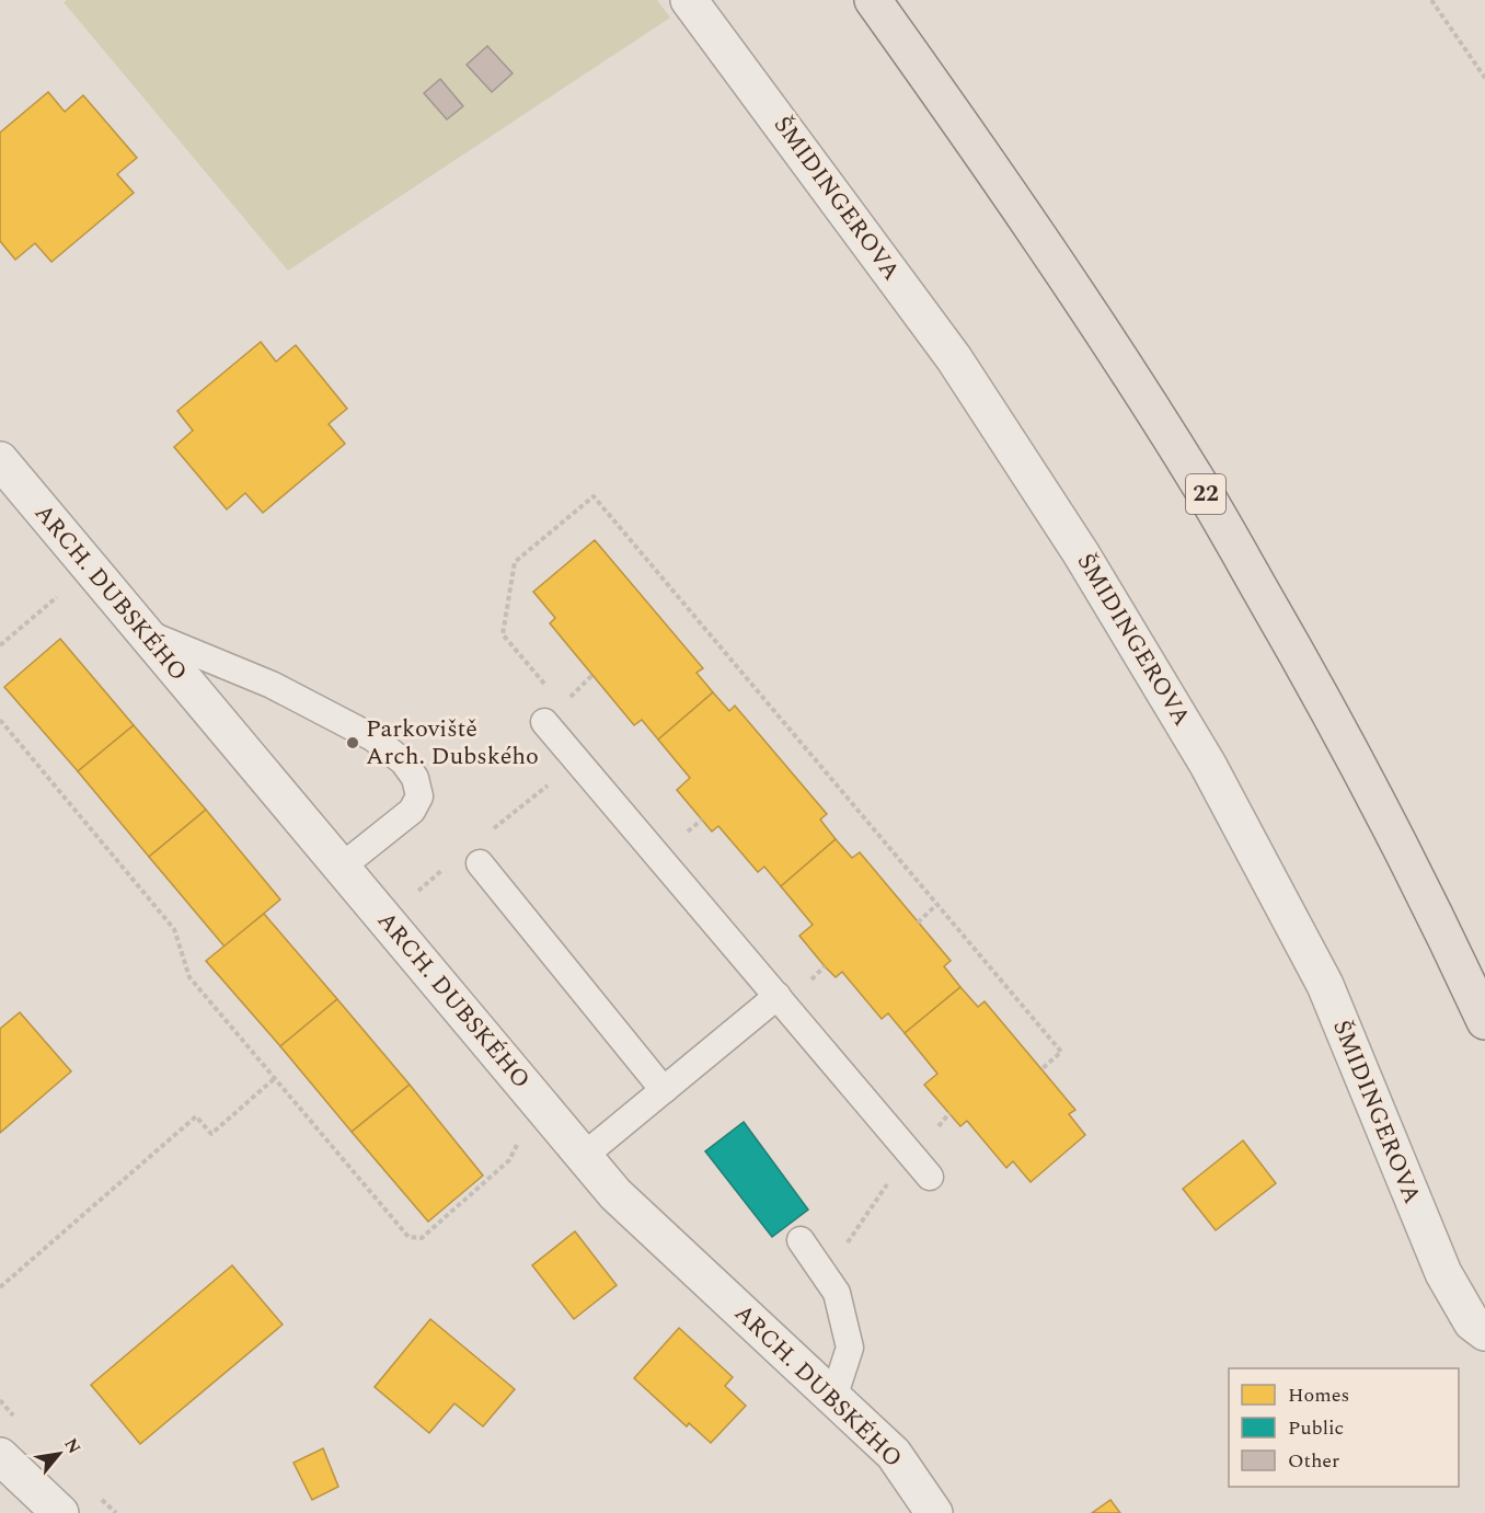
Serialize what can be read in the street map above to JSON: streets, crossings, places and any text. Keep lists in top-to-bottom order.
{
  "streets": {
    "main road": ["22"],
    "street": ["ŠMIDINGEROVA", "ARCH. DUBSKÉHO"]
  },
  "places": ["Parkoviště Arch. Dubského"],
  "legend": ["Homes", "Public", "Other"],
  "north": "top right"
}
